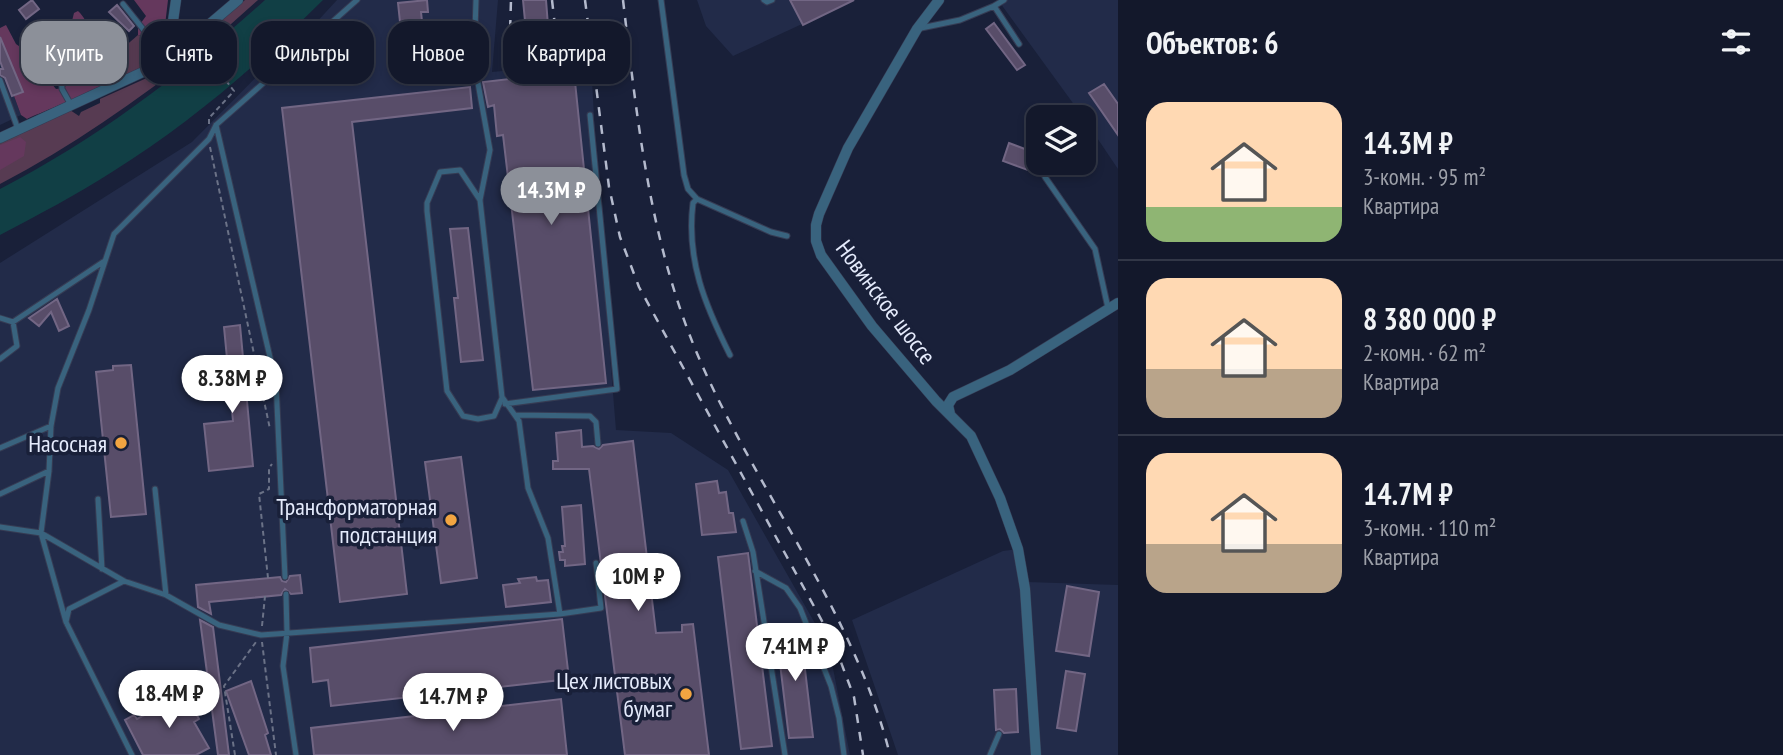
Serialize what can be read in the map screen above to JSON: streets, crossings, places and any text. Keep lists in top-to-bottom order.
{
  "streets": {
    "street": ["Новинское шоссе"]
  },
  "places": ["Насосная", "Трансформаторная подстанция", "Цех листовых бумаг"],
  "page": {
    "heading": "Объектов: 6",
    "chip": [
      "Купить",
      "Снять",
      "Фильтры",
      "Новое",
      "Квартира"
    ],
    "list": [
      {
        "name": "14.3M ₽",
        "note": "3-комн. · 95 m² · Квартира"
      },
      {
        "name": "8 380 000 ₽",
        "note": "2-комн. · 62 m² · Квартира"
      },
      {
        "name": "14.7M ₽",
        "note": "3-комн. · 110 m² · Квартира"
      }
    ],
    "price": [
      "14.3M ₽",
      "8.38M ₽",
      "10M ₽",
      "7.41M ₽",
      "18.4M ₽",
      "14.7M ₽"
    ]
  }
}
